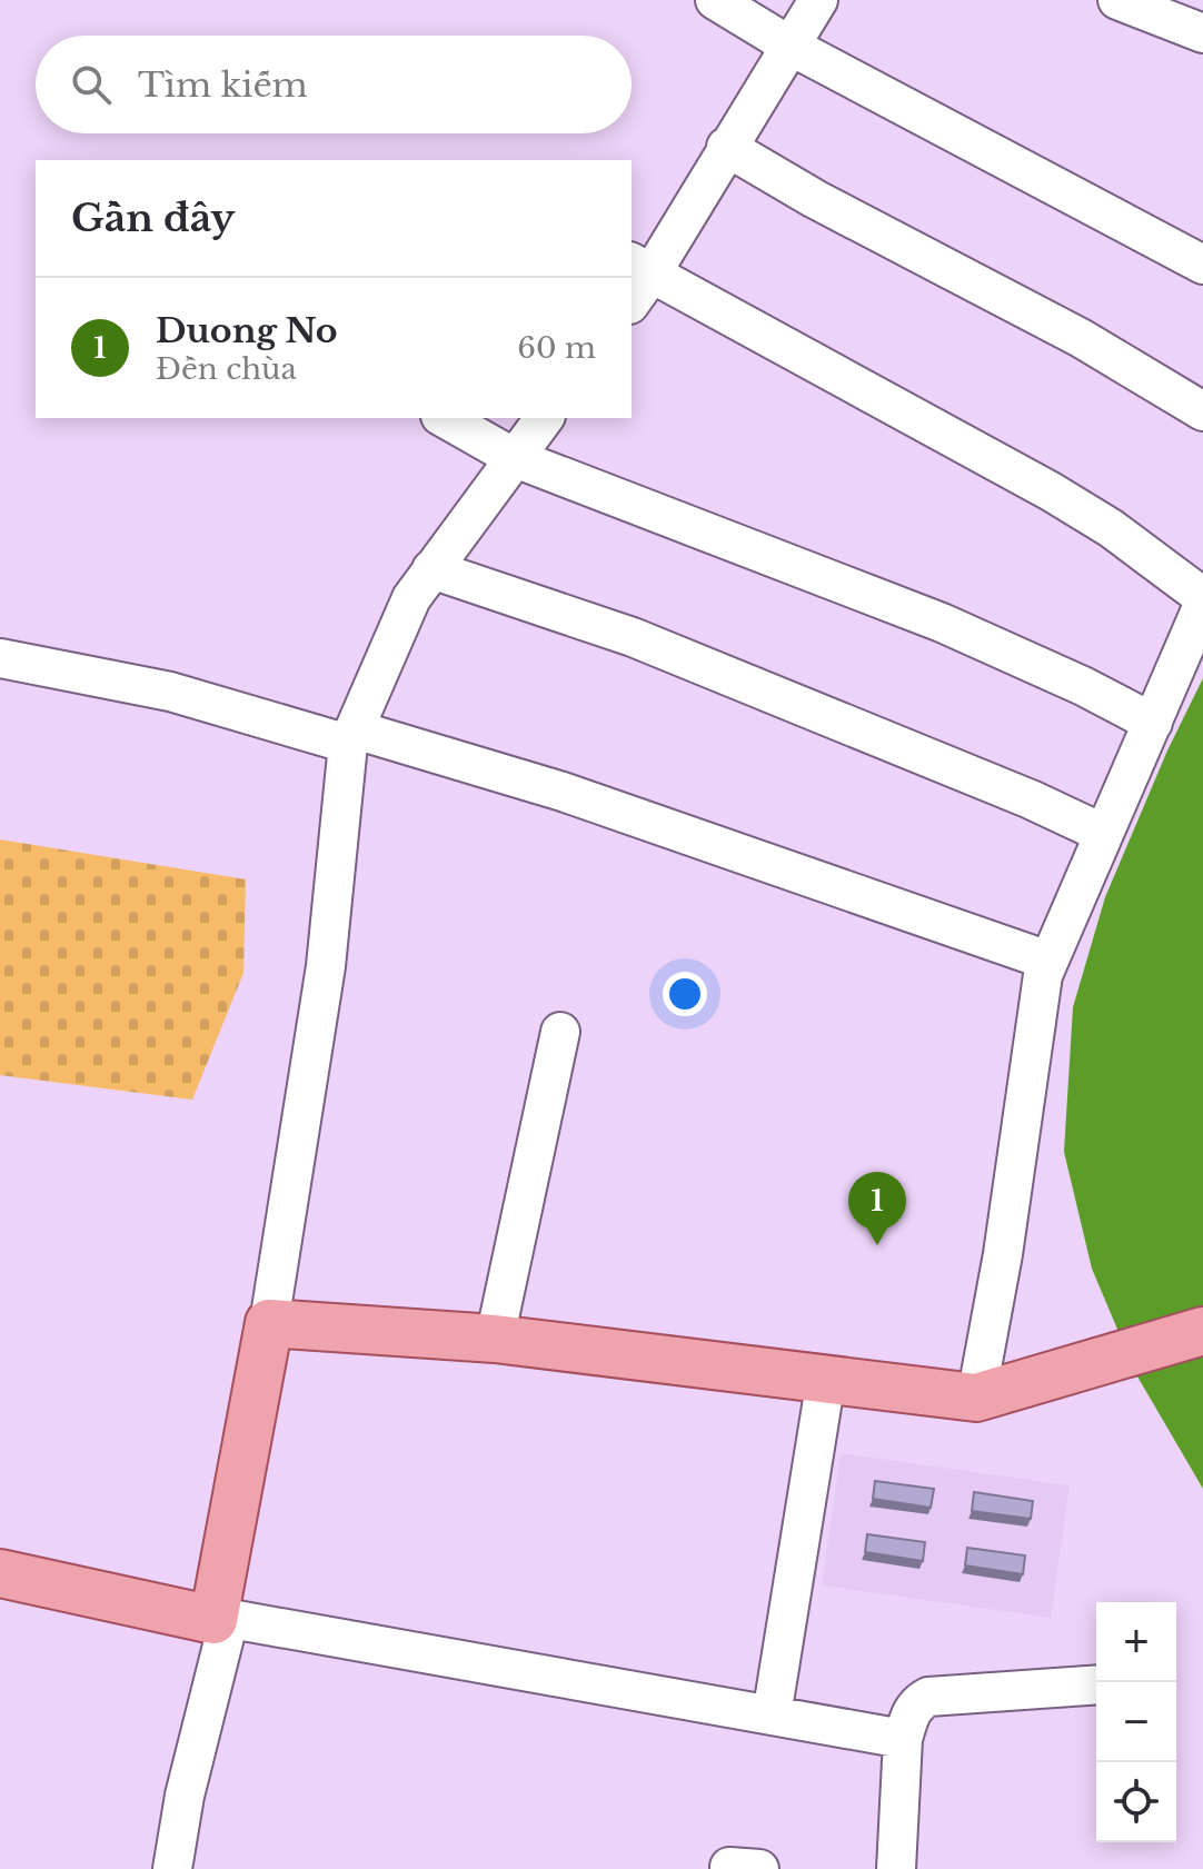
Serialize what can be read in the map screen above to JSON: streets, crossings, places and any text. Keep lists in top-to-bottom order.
{
  "page": {
    "search": "Tìm kiếm",
    "heading": "Gần đây",
    "list": [
      {
        "mark": "1",
        "name": "Duong No",
        "note": "Đền chùa",
        "value": "60 m"
      }
    ],
    "pins": "1",
    "map_buttons": ["+", "−"]
  }
}
